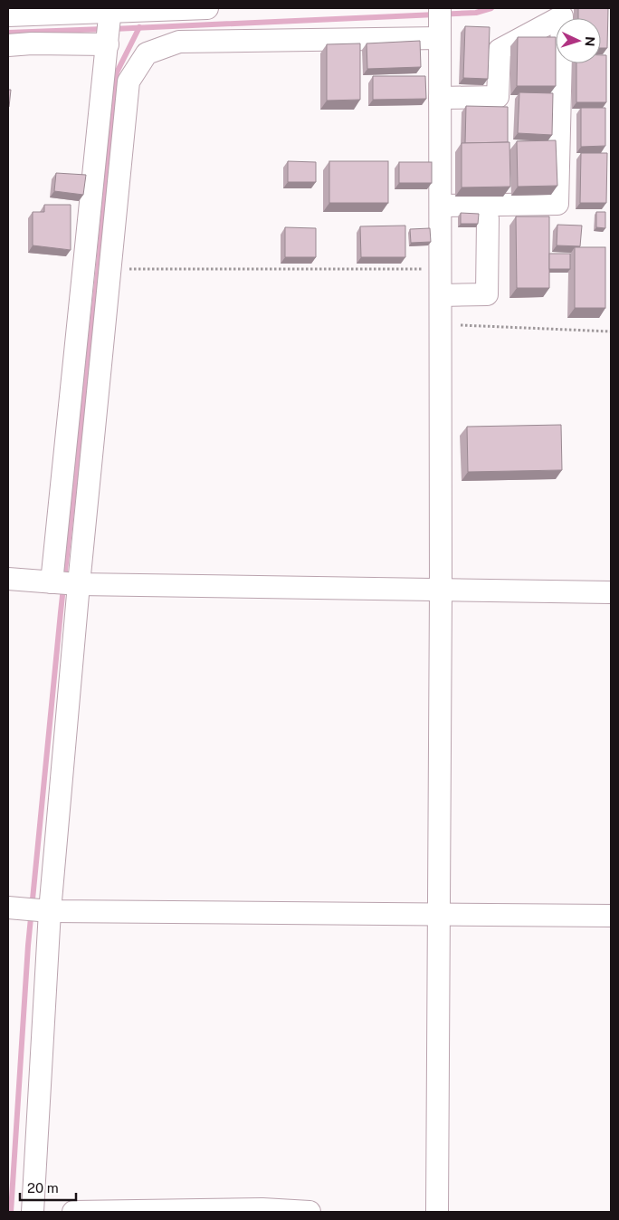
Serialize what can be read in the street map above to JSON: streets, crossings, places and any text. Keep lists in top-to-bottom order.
{
  "scale_bar": "20 m",
  "north": "right"
}
